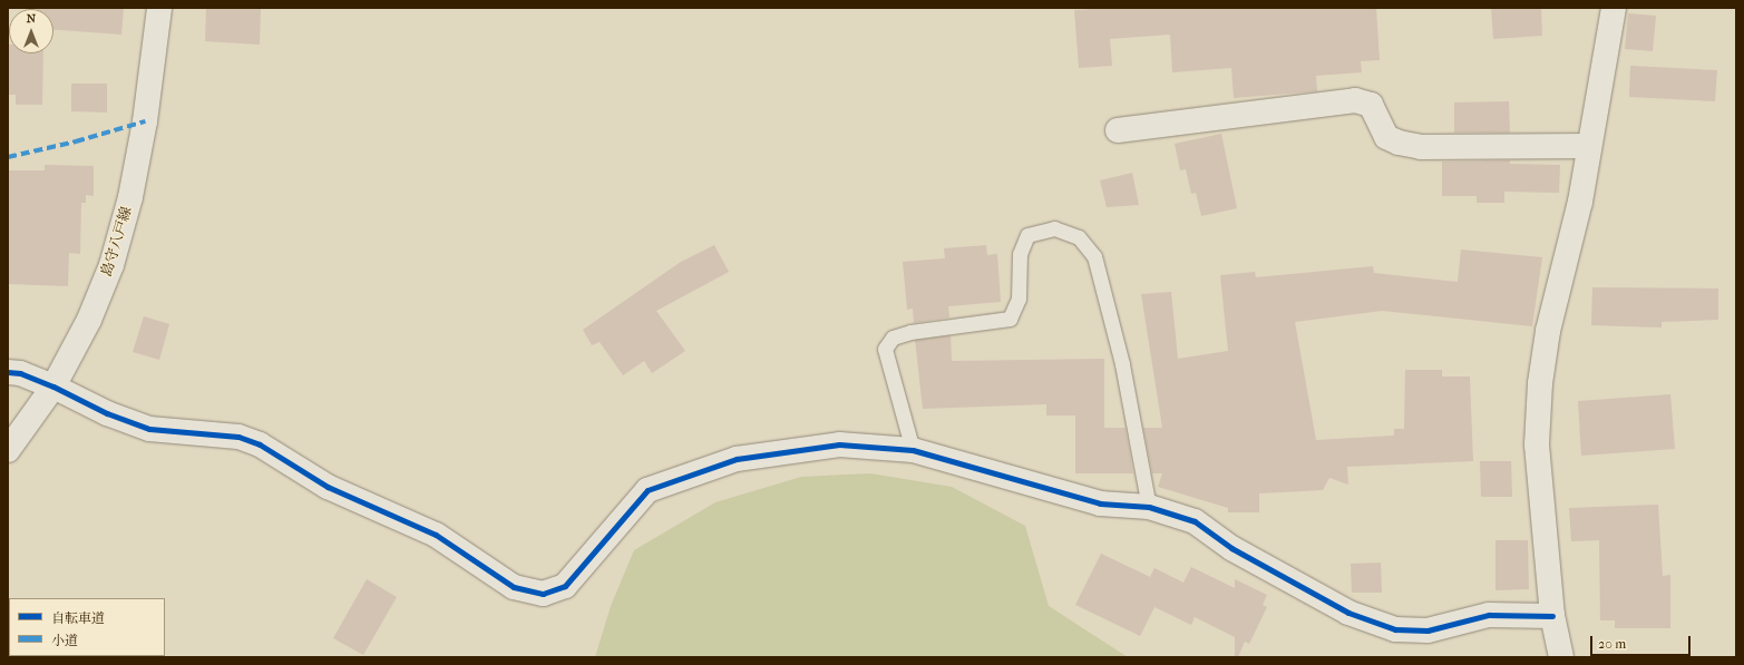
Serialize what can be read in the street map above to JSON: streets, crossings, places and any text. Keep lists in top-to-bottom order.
{
  "streets": {
    "street": ["島守八戸線"]
  },
  "legend": ["自転車道", "小道"],
  "scale_bar": "20 m",
  "north": "top"
}
